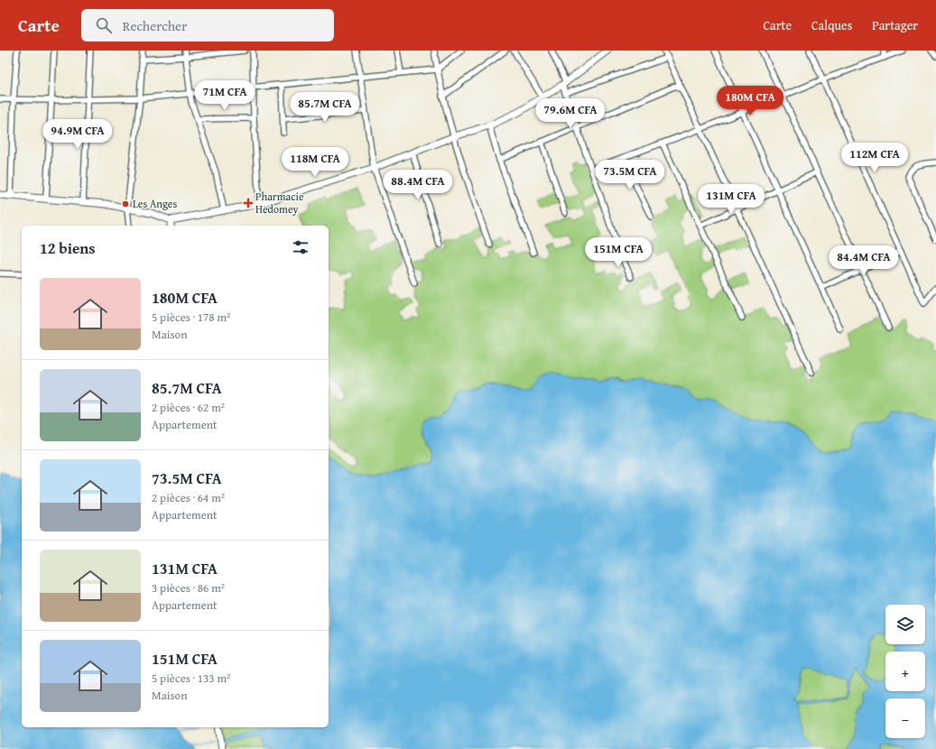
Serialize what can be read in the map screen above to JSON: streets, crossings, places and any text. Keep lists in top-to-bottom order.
{
  "places": {
    "health": ["Pharmacie Hedomey"],
    "other": ["Les Anges"]
  },
  "page": {
    "header": "Carte",
    "search": "Rechercher",
    "nav": ["Carte", "Calques", "Partager"],
    "price": [
      "71M CFA",
      "180M CFA",
      "85.7M CFA",
      "79.6M CFA",
      "94.9M CFA",
      "112M CFA",
      "118M CFA",
      "73.5M CFA",
      "88.4M CFA",
      "131M CFA",
      "151M CFA",
      "84.4M CFA"
    ],
    "heading": "12 biens",
    "list": [
      {
        "name": "180M CFA",
        "note": "5 pièces · 178 m² · Maison"
      },
      {
        "name": "85.7M CFA",
        "note": "2 pièces · 62 m² · Appartement"
      },
      {
        "name": "73.5M CFA",
        "note": "2 pièces · 64 m² · Appartement"
      },
      {
        "name": "131M CFA",
        "note": "3 pièces · 86 m² · Appartement"
      },
      {
        "name": "151M CFA",
        "note": "5 pièces · 133 m² · Maison"
      }
    ],
    "map_buttons": ["+", "−"]
  }
}
